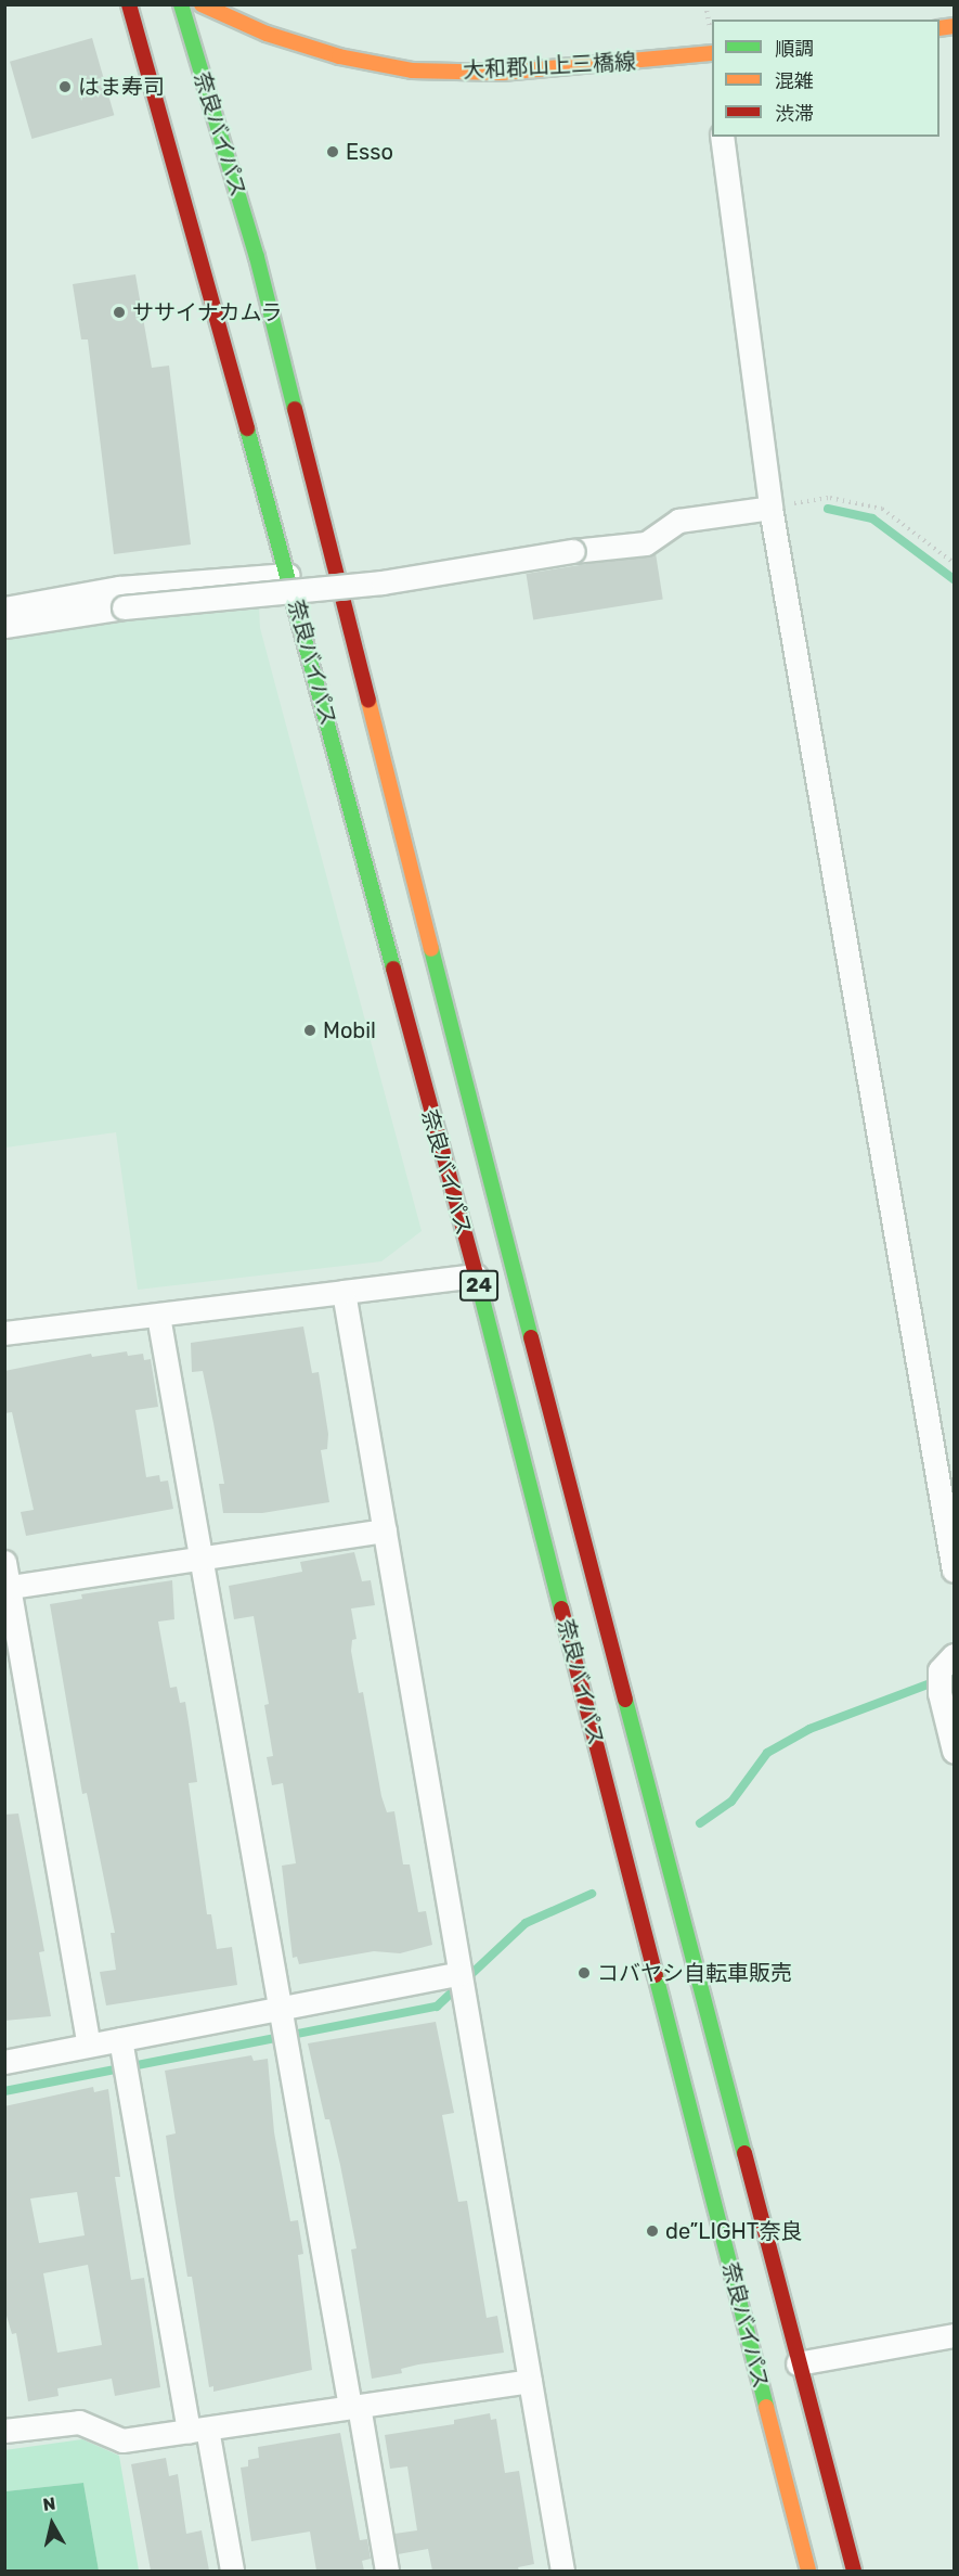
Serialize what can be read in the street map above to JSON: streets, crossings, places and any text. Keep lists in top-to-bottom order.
{
  "streets": {
    "main road": ["大和郡山上三橋線", "奈良バイパス", "24"]
  },
  "places": [
    "はま寿司",
    "Esso",
    "ササイナカムラ",
    "Mobil",
    "コバヤシ自転車販売",
    "de”LIGHT奈良"
  ],
  "legend": ["順調", "混雑", "渋滞"],
  "north": "top"
}
